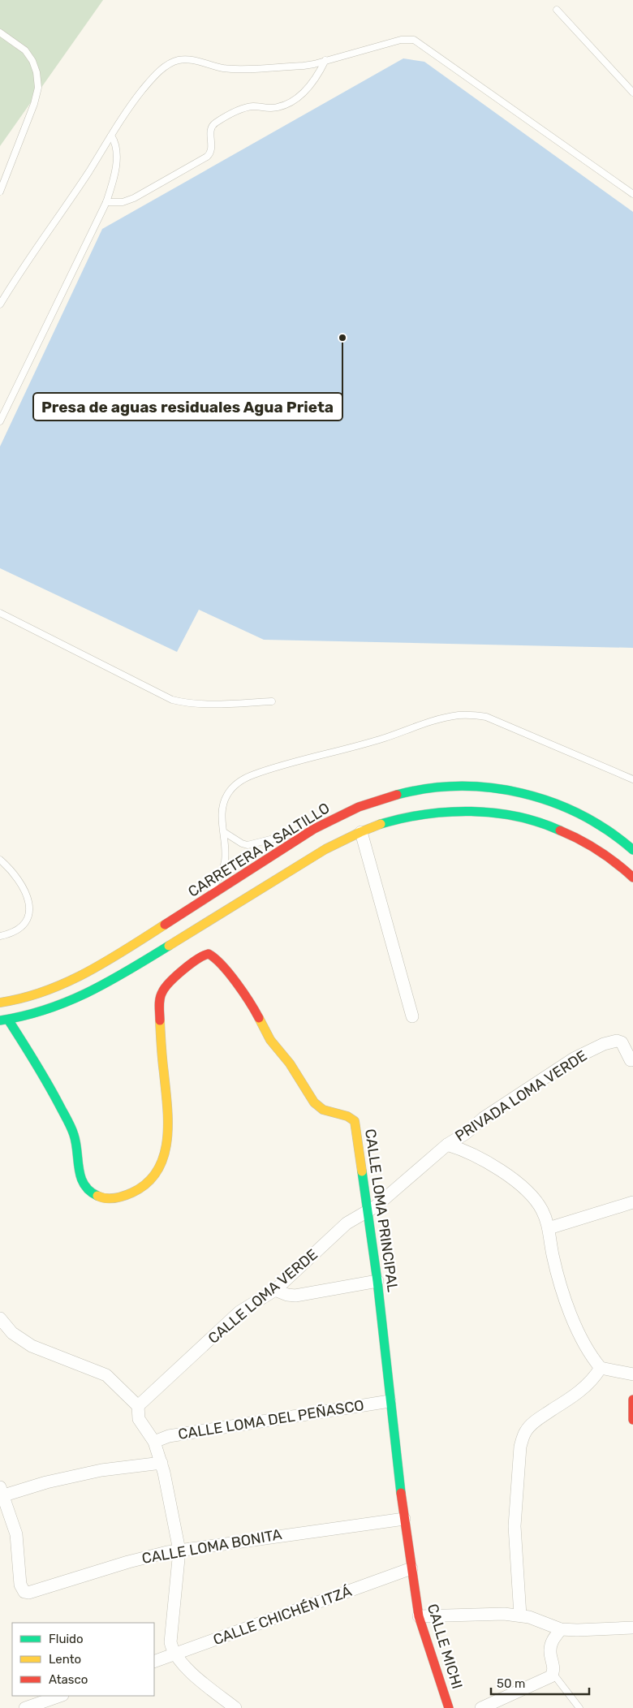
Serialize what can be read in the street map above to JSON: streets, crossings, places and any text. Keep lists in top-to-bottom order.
{
  "streets": {
    "main road": ["CARRETERA A SALTILLO", "CALLE LOMA PRINCIPAL", "CALLE MICHI"],
    "street": [
      "PRIVADA LOMA VERDE",
      "CALLE LOMA VERDE",
      "CALLE LOMA DEL PEÑASCO",
      "CALLE LOMA BONITA",
      "CALLE CHICHÉN ITZÁ"
    ]
  },
  "crossings": [
    ["PRIVADA LOMA VERDE", "CALLE LOMA VERDE"],
    ["CALLE LOMA PRINCIPAL", "CALLE LOMA VERDE"],
    ["CALLE LOMA PRINCIPAL", "CALLE LOMA DEL PEÑASCO"],
    ["CALLE LOMA PRINCIPAL", "CALLE LOMA BONITA"],
    ["CALLE LOMA PRINCIPAL", "CALLE CHICHÉN ITZÁ"],
    ["CALLE LOMA PRINCIPAL", "CALLE MICHI"],
    ["CALLE CHICHÉN ITZÁ", "CALLE MICHI"]
  ],
  "places": ["Presa de aguas residuales Agua Prieta"],
  "legend": ["Fluido", "Lento", "Atasco"],
  "scale_bar": "50 m"
}
